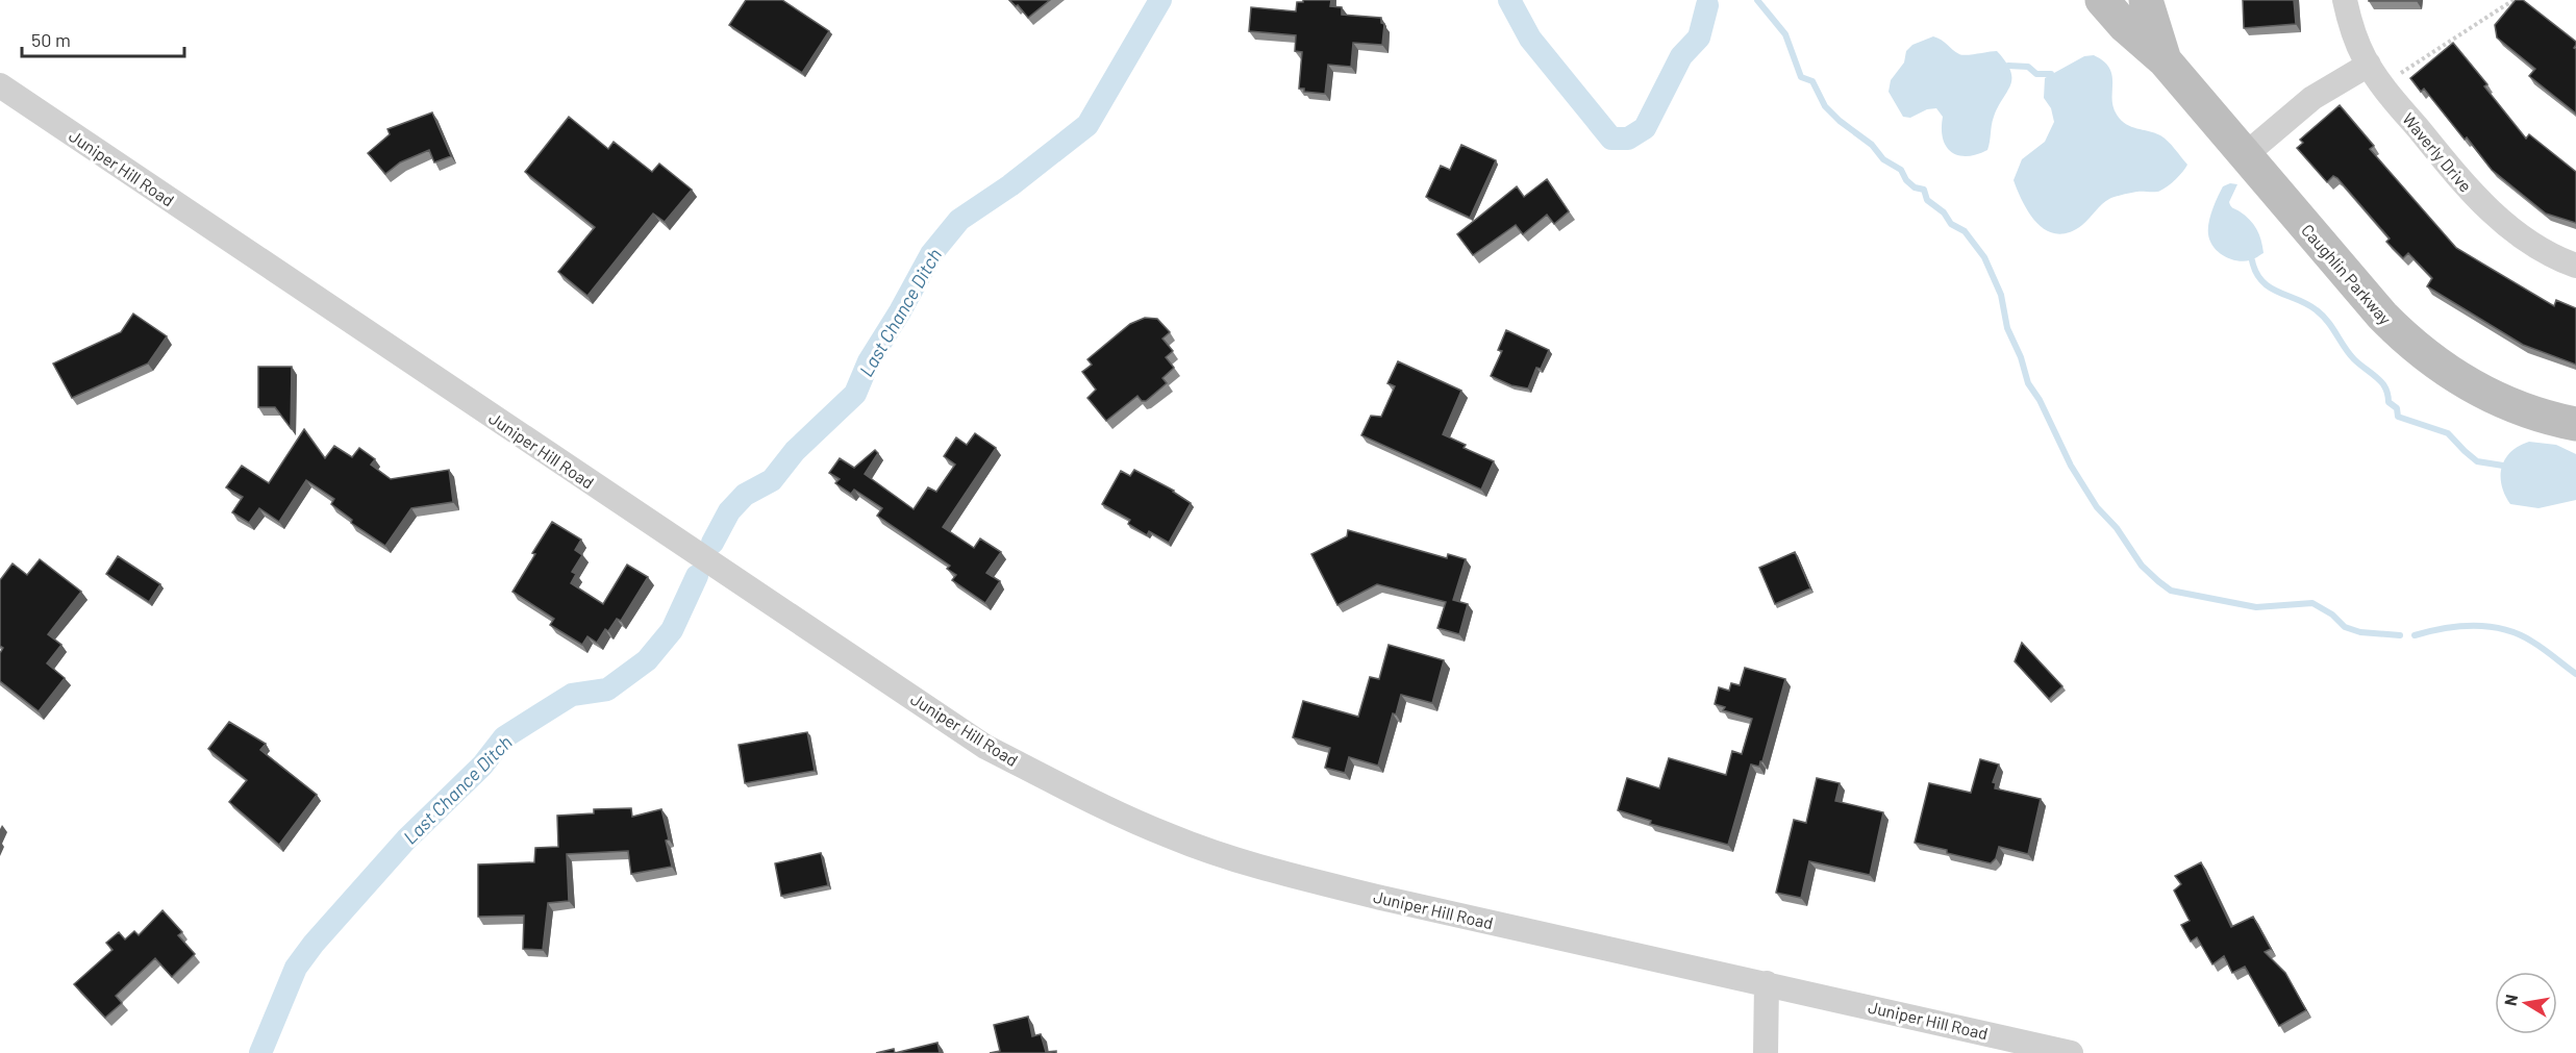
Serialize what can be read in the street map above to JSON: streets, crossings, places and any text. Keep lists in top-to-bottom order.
{
  "streets": {
    "street": ["Waverly Drive", "Juniper Hill Road", "Caughlin Parkway"]
  },
  "water": ["Last Chance Ditch"],
  "scale_bar": "50 m",
  "north": "left"
}
